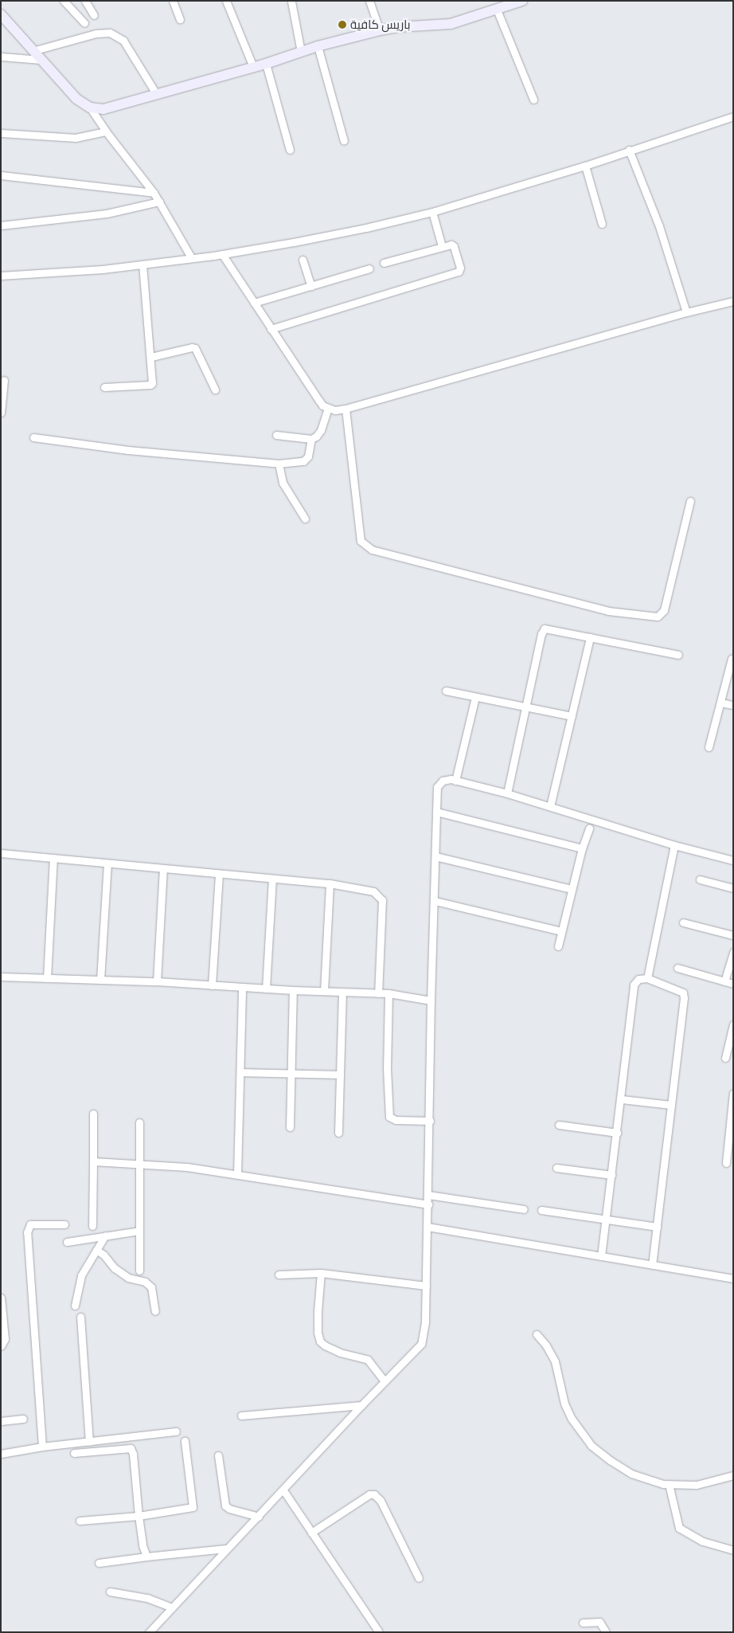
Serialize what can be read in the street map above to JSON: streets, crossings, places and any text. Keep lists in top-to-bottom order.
{
  "places": ["باريس كافية"]
}
